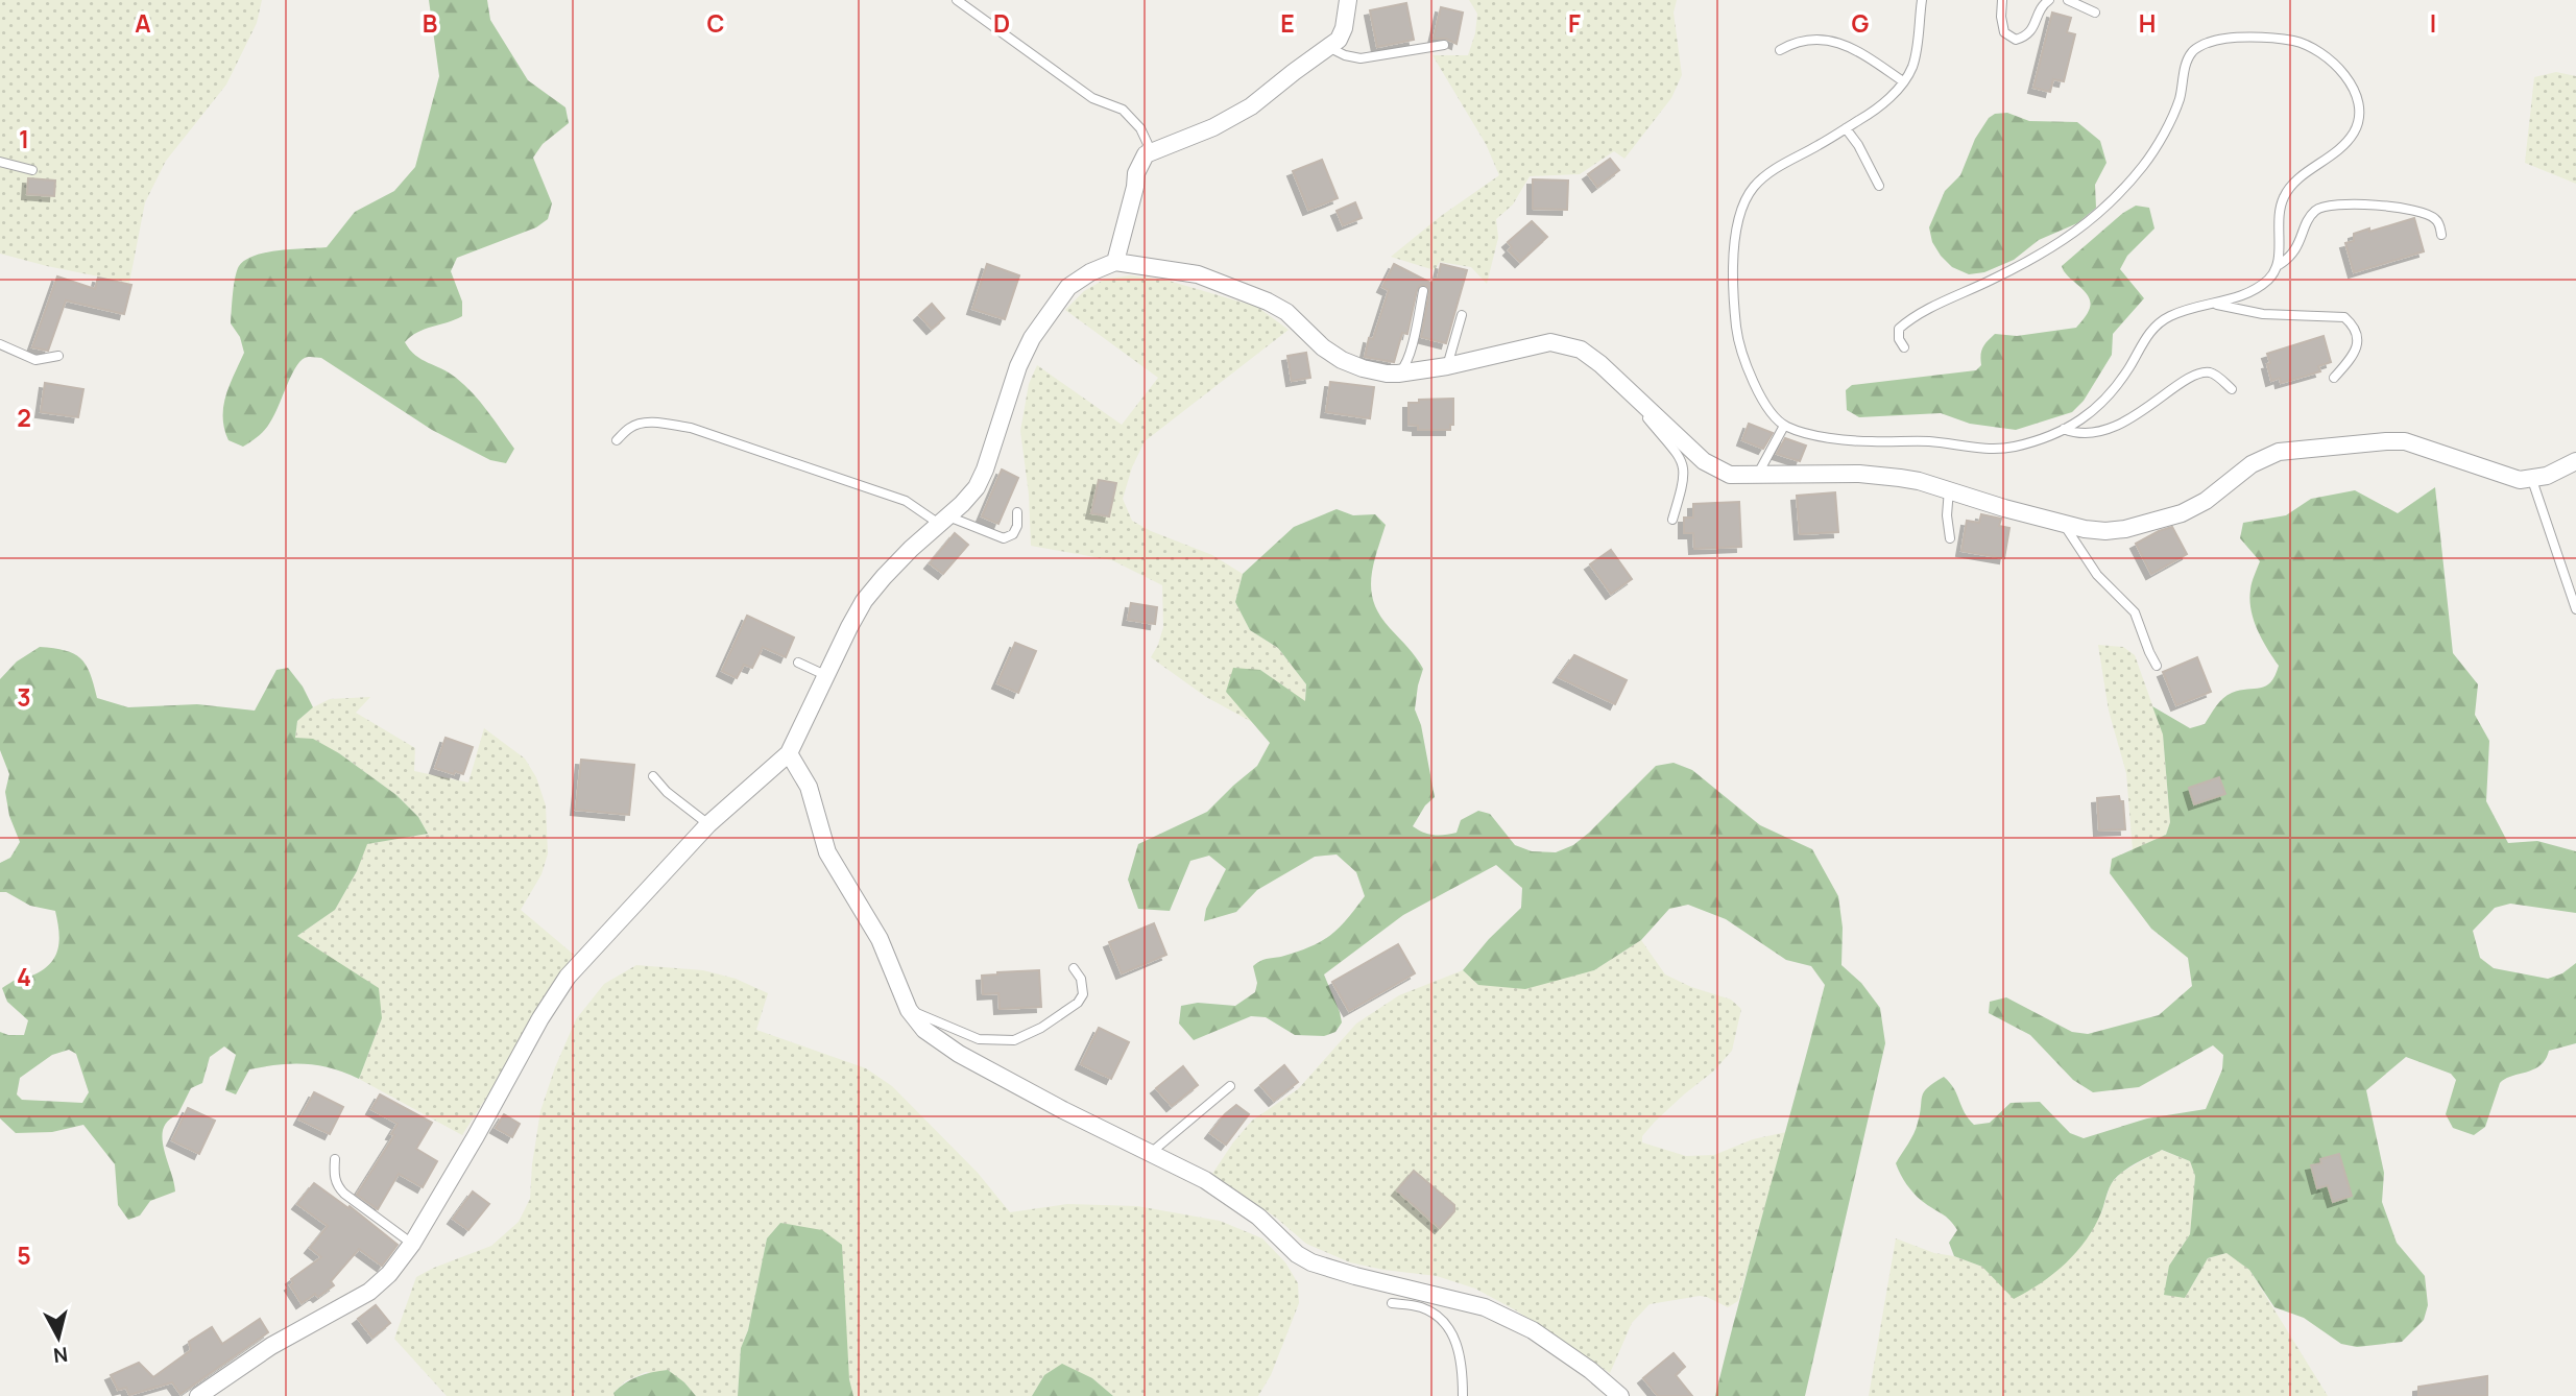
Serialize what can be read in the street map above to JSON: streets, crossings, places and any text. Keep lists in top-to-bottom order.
{
  "north": "bottom",
  "grid": {
    "columns": [
      "A",
      "B",
      "C",
      "D",
      "E",
      "F",
      "G",
      "H",
      "I"
    ],
    "rows": [
      "1",
      "2",
      "3",
      "4",
      "5"
    ]
  }
}
